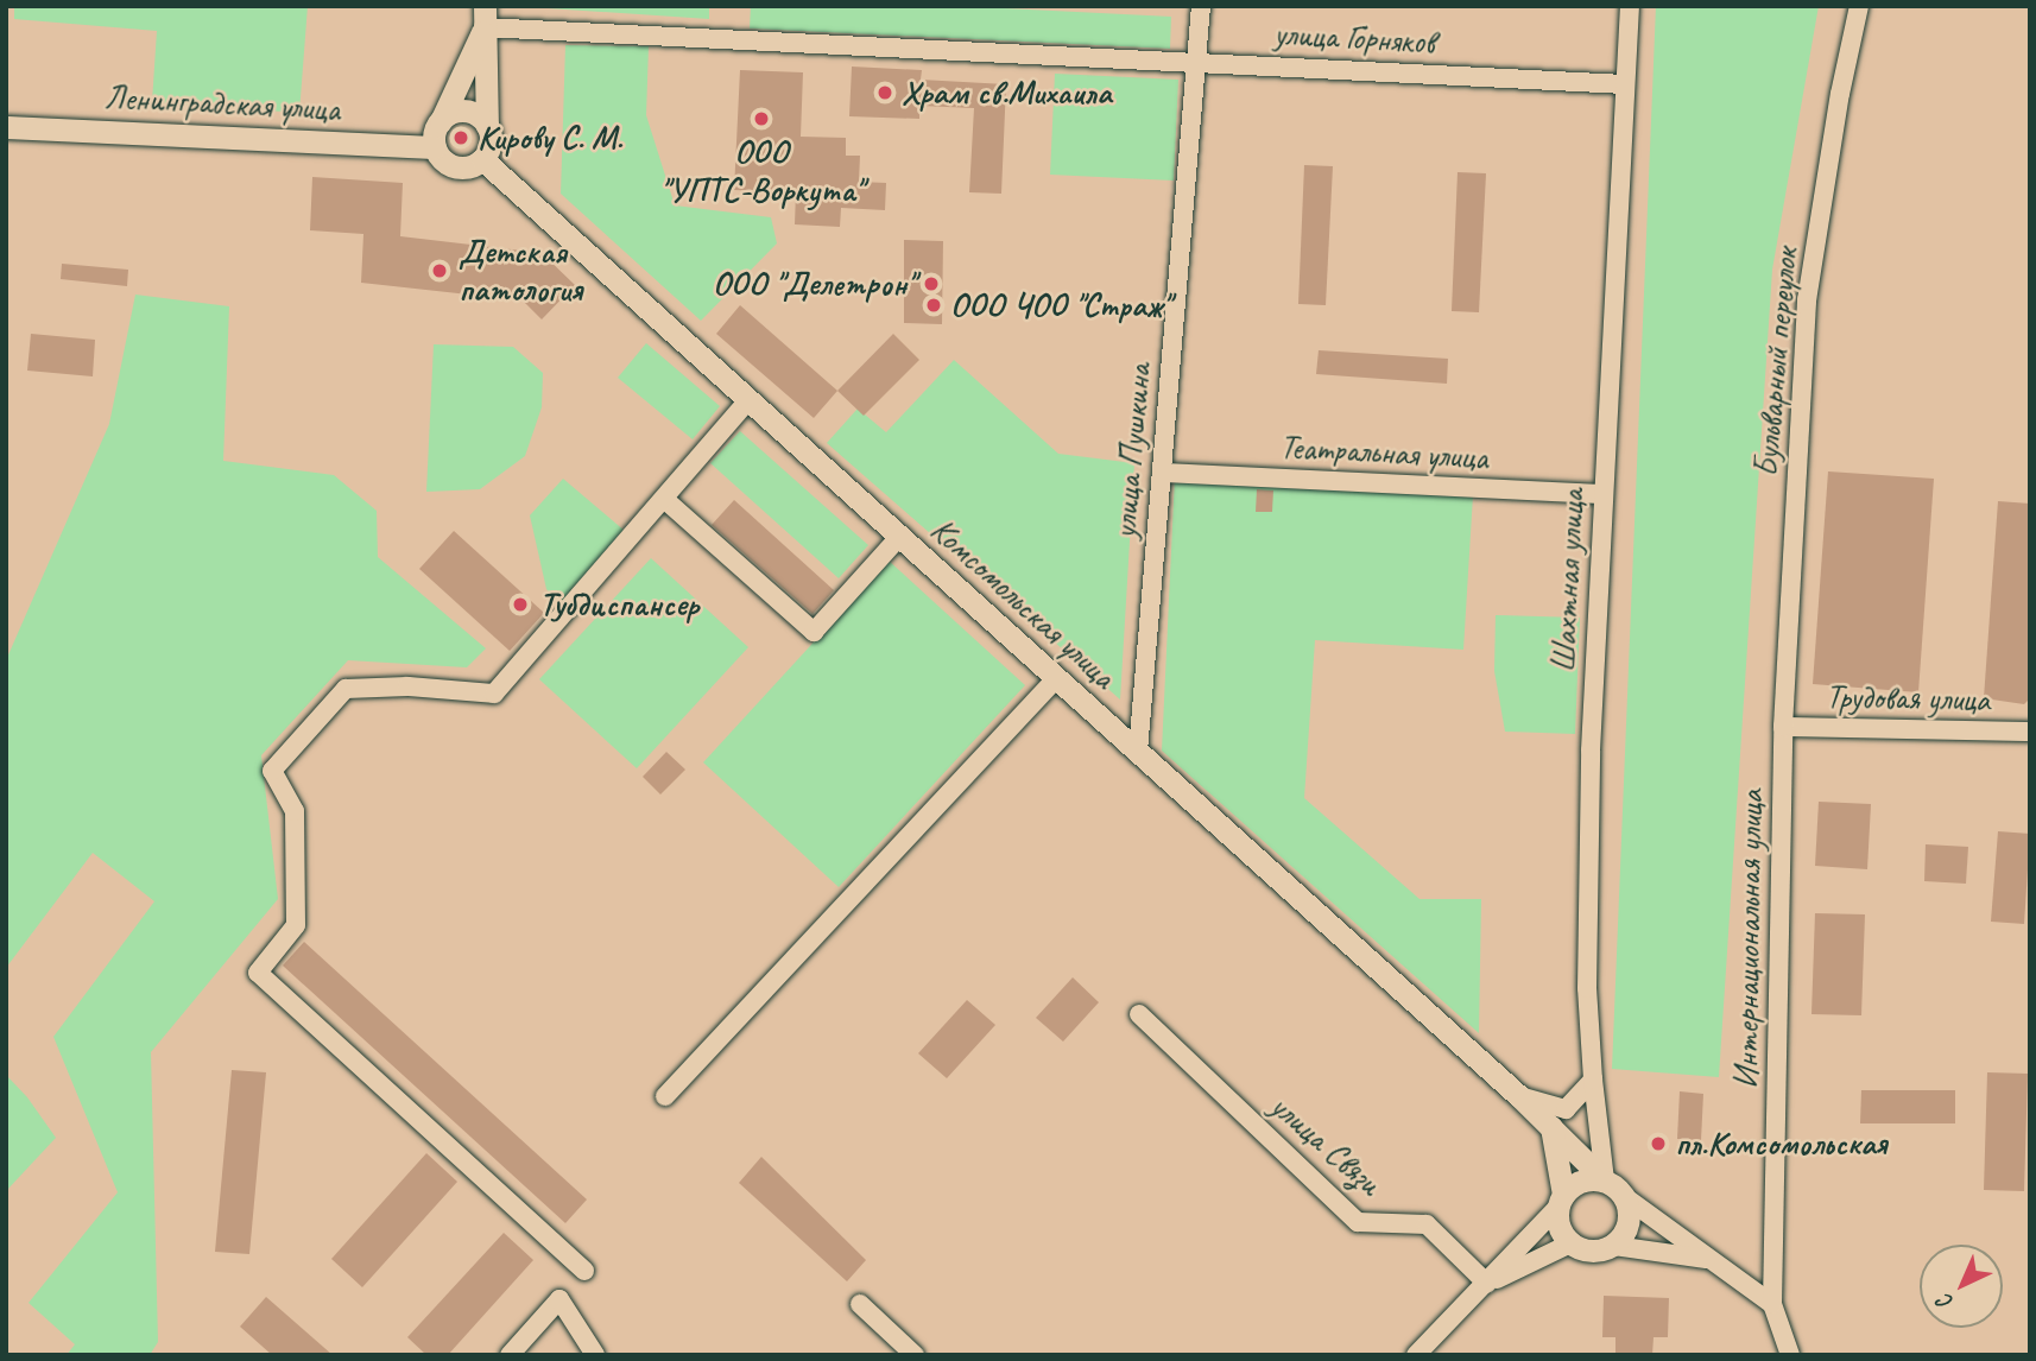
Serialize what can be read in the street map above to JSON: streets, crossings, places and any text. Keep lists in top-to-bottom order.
{
  "streets": {
    "main road": ["Ленинградская улица", "Комсомольская улица"],
    "street": [
      "улица Горняков",
      "Бульварный переулок",
      "улица Пушкина",
      "Театральная улица",
      "Шахтная улица",
      "Трудовая улица",
      "Интернациональная улица",
      "улица Связи"
    ]
  },
  "crossings": [
    ["улица Горняков", "улица Пушкина"],
    ["улица Горняков", "Шахтная улица"],
    ["Ленинградская улица", "Комсомольская улица"],
    ["Бульварный переулок", "Трудовая улица"],
    ["Бульварный переулок", "Интернациональная улица"],
    ["улица Пушкина", "Театральная улица"],
    ["улица Пушкина", "Комсомольская улица"],
    ["Театральная улица", "Шахтная улица"],
    ["Шахтная улица", "Комсомольская улица"],
    ["Трудовая улица", "Интернациональная улица"]
  ],
  "places": [
    "Храм св.Михаила",
    "ООО \"УПТС-Воркута\"",
    "Кирову С. М.",
    "Детская патология",
    "ООО \"Делетрон\"",
    "ООО ЧОО \"Страж\"",
    "Тубдиспансер",
    "пл.Комсомольская"
  ],
  "north": "bottom left"
}
